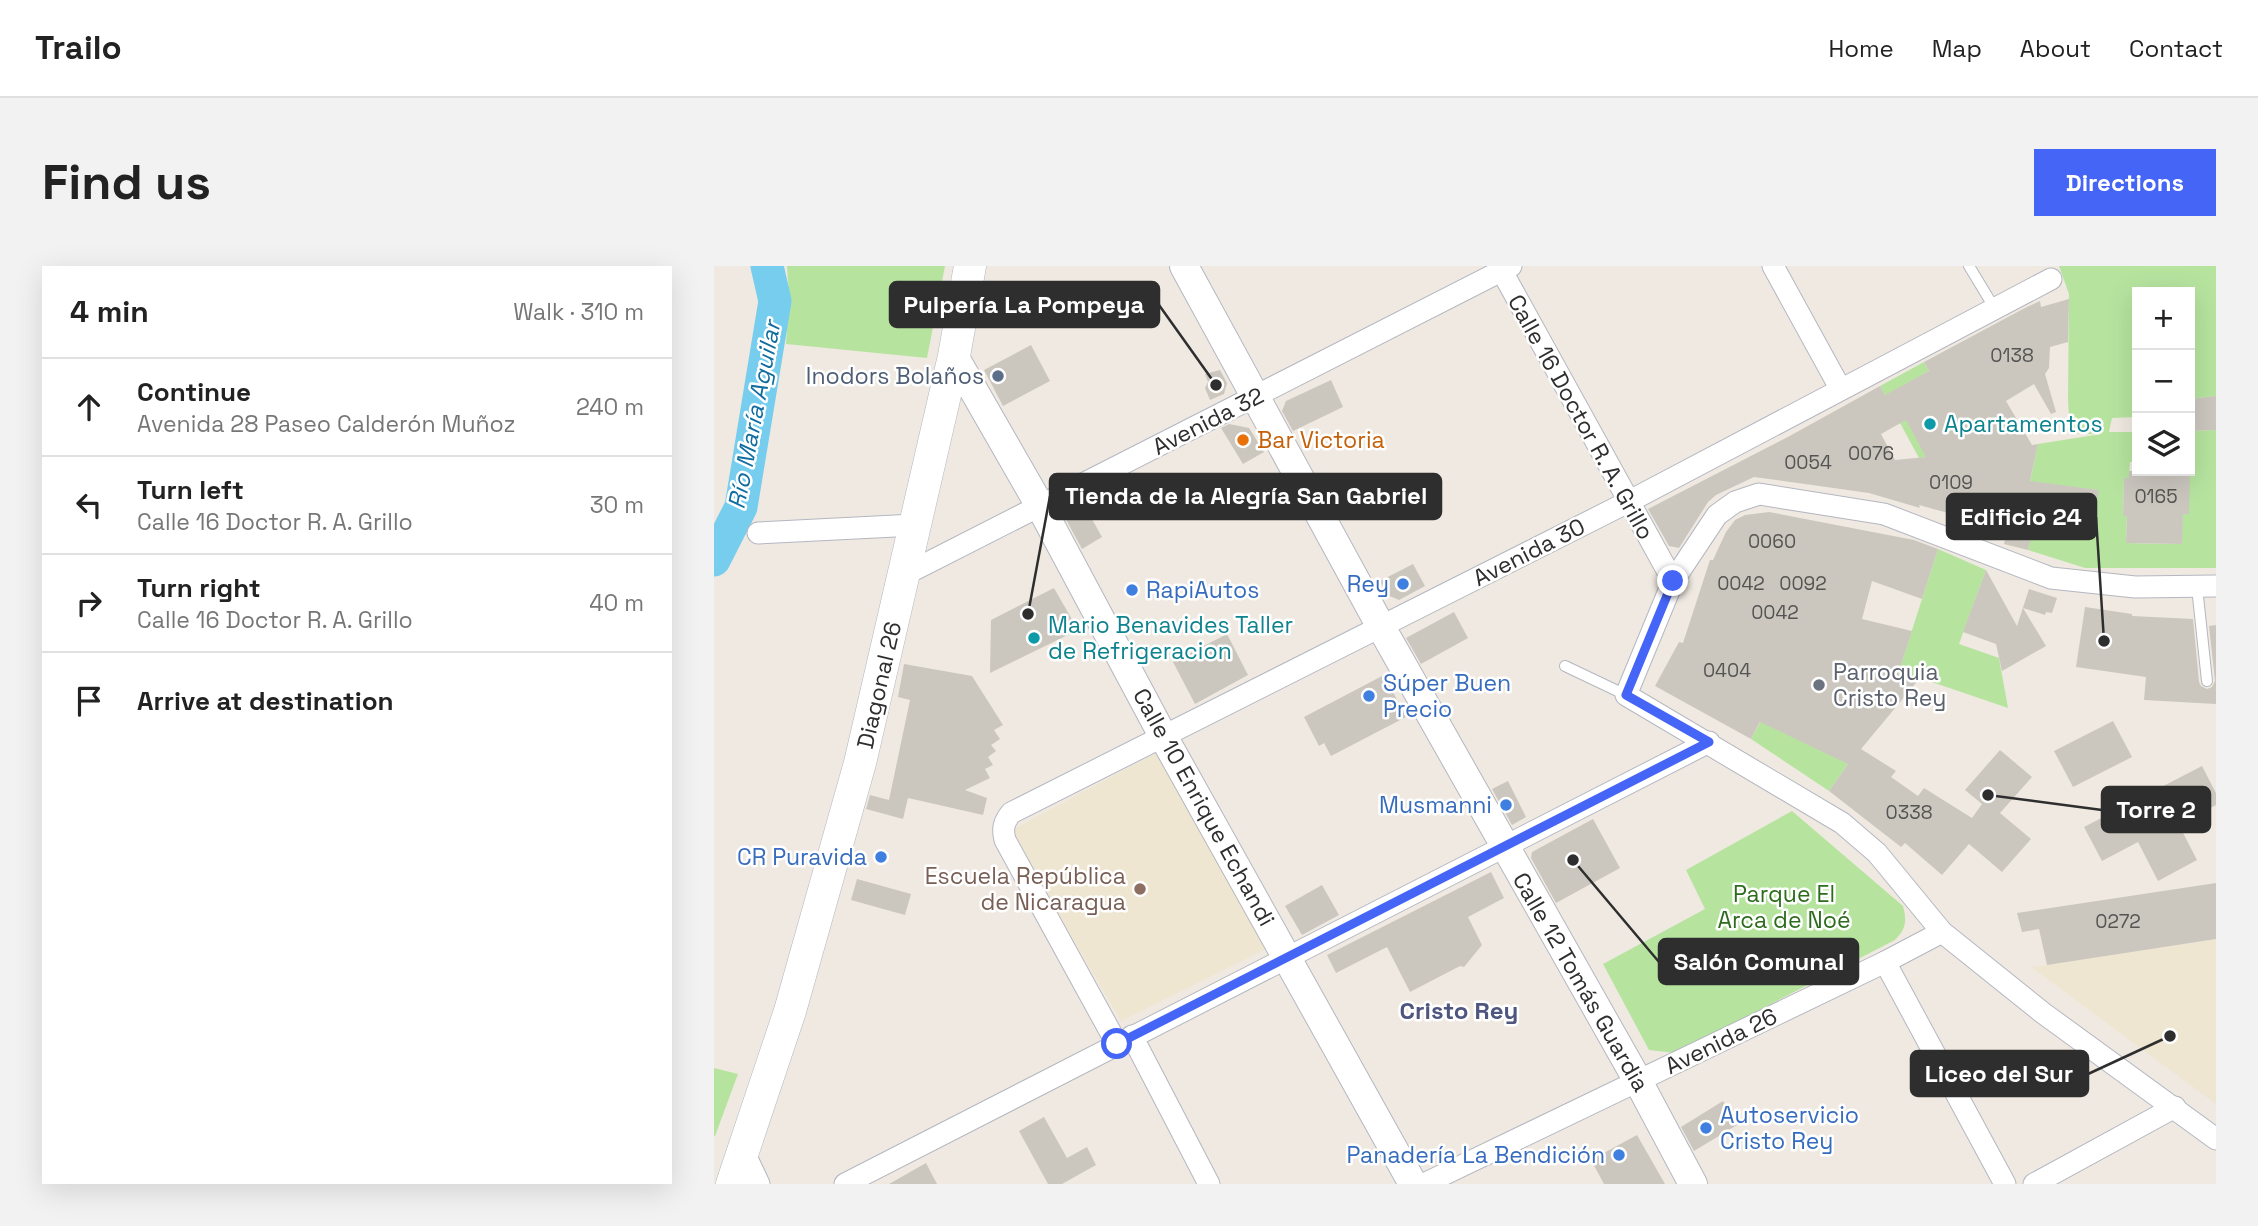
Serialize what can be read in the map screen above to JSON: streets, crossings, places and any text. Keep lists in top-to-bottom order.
{
  "streets": {
    "main road": ["Diagonal 26"],
    "street": [
      "Calle 16 Doctor R. A. Grillo",
      "Avenida 32",
      "Avenida 30",
      "Calle 10 Enrique Echandi",
      "Calle 12 Tomás Guardia",
      "Avenida 26"
    ]
  },
  "crossings": [
    ["Calle 16 Doctor R. A. Grillo", "Avenida 32"],
    ["Calle 16 Doctor R. A. Grillo", "Avenida 30"],
    ["Avenida 32", "Diagonal 26"],
    ["Avenida 32", "Calle 10 Enrique Echandi"],
    ["Avenida 32", "Calle 12 Tomás Guardia"],
    ["Avenida 30", "Calle 10 Enrique Echandi"],
    ["Avenida 30", "Calle 12 Tomás Guardia"],
    ["Diagonal 26", "Calle 10 Enrique Echandi"],
    ["Calle 12 Tomás Guardia", "Avenida 26"]
  ],
  "districts": ["Cristo Rey"],
  "water": ["Río María Aguilar"],
  "parks": ["Parque El Arca de Noé"],
  "places": [
    "Inodors Bolaños",
    "Pulpería La Pompeya",
    "Apartamentos",
    "Bar Victoria",
    "Rey",
    "RapiAutos",
    "Tienda de la Alegría San Gabriel",
    "Mario Benavides Taller de Refrigeracion",
    "Edificio 24",
    "Parroquia Cristo Rey",
    "Súper Buen Precio",
    "Torre 2",
    "Musmanni",
    "CR Puravida",
    "Salón Comunal",
    "Escuela República de Nicaragua",
    "Liceo del Sur",
    "Autoservicio Cristo Rey",
    "Panadería La Bendición"
  ],
  "house_numbers": [
    "0138",
    "0076",
    "0054",
    "0109",
    "0165",
    "0060",
    "0042",
    "0092",
    "0042",
    "0404",
    "0338",
    "0272"
  ],
  "page": {
    "header": "Trailo",
    "nav": [
      "Home",
      "Map",
      "About",
      "Contact"
    ],
    "buttons": "Directions",
    "title": "Find us",
    "heading": ["4 min", "Walk · 310 m"],
    "map_buttons": ["+", "−"],
    "list": [
      ["Continue", "Avenida 28 Paseo Calderón Muñoz", "240 m"],
      ["Turn left", "Calle 16 Doctor R. A. Grillo", "30 m"],
      ["Turn right", "Calle 16 Doctor R. A. Grillo", "40 m"],
      "Arrive at destination"
    ]
  }
}
